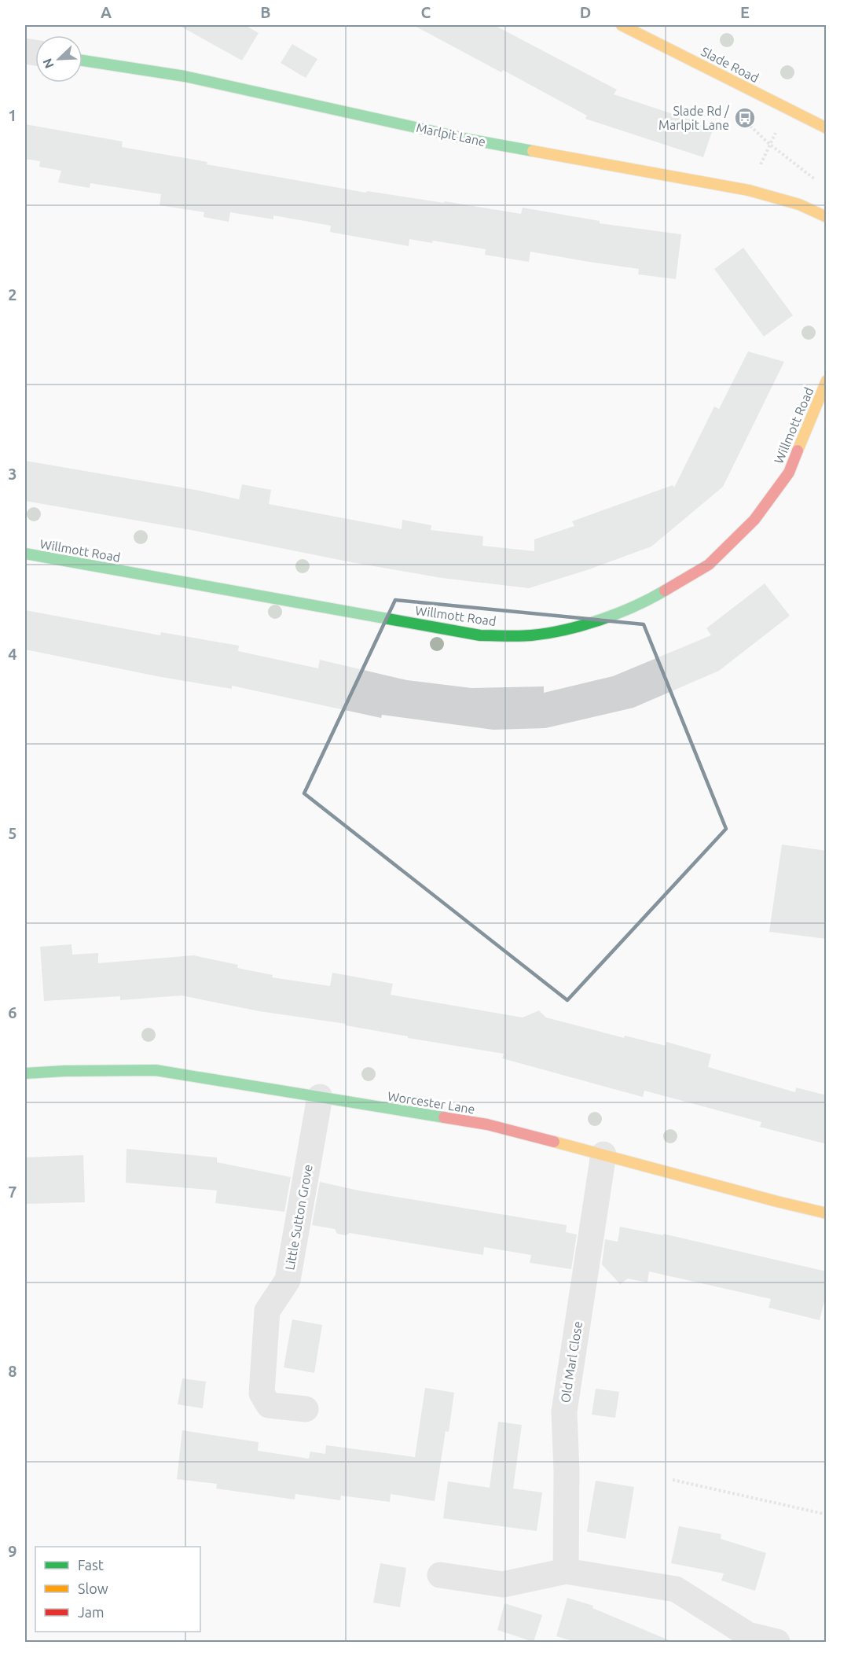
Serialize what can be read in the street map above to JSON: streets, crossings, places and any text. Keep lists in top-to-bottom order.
{
  "streets": {
    "street": [
      "Slade Road",
      "Marlpit Lane",
      "Willmott Road",
      "Worcester Lane",
      "Little Sutton Grove",
      "Old Marl Close"
    ]
  },
  "crossings": [
    ["Worcester Lane", "Little Sutton Grove"],
    ["Worcester Lane", "Old Marl Close"]
  ],
  "places": {
    "bus stop": ["Slade Rd / Marlpit Lane"]
  },
  "legend": ["Fast", "Slow", "Jam"],
  "north": "bottom left",
  "grid": {
    "columns": [
      "A",
      "B",
      "C",
      "D",
      "E"
    ],
    "rows": [
      "1",
      "2",
      "3",
      "4",
      "5",
      "6",
      "7",
      "8",
      "9"
    ]
  }
}
